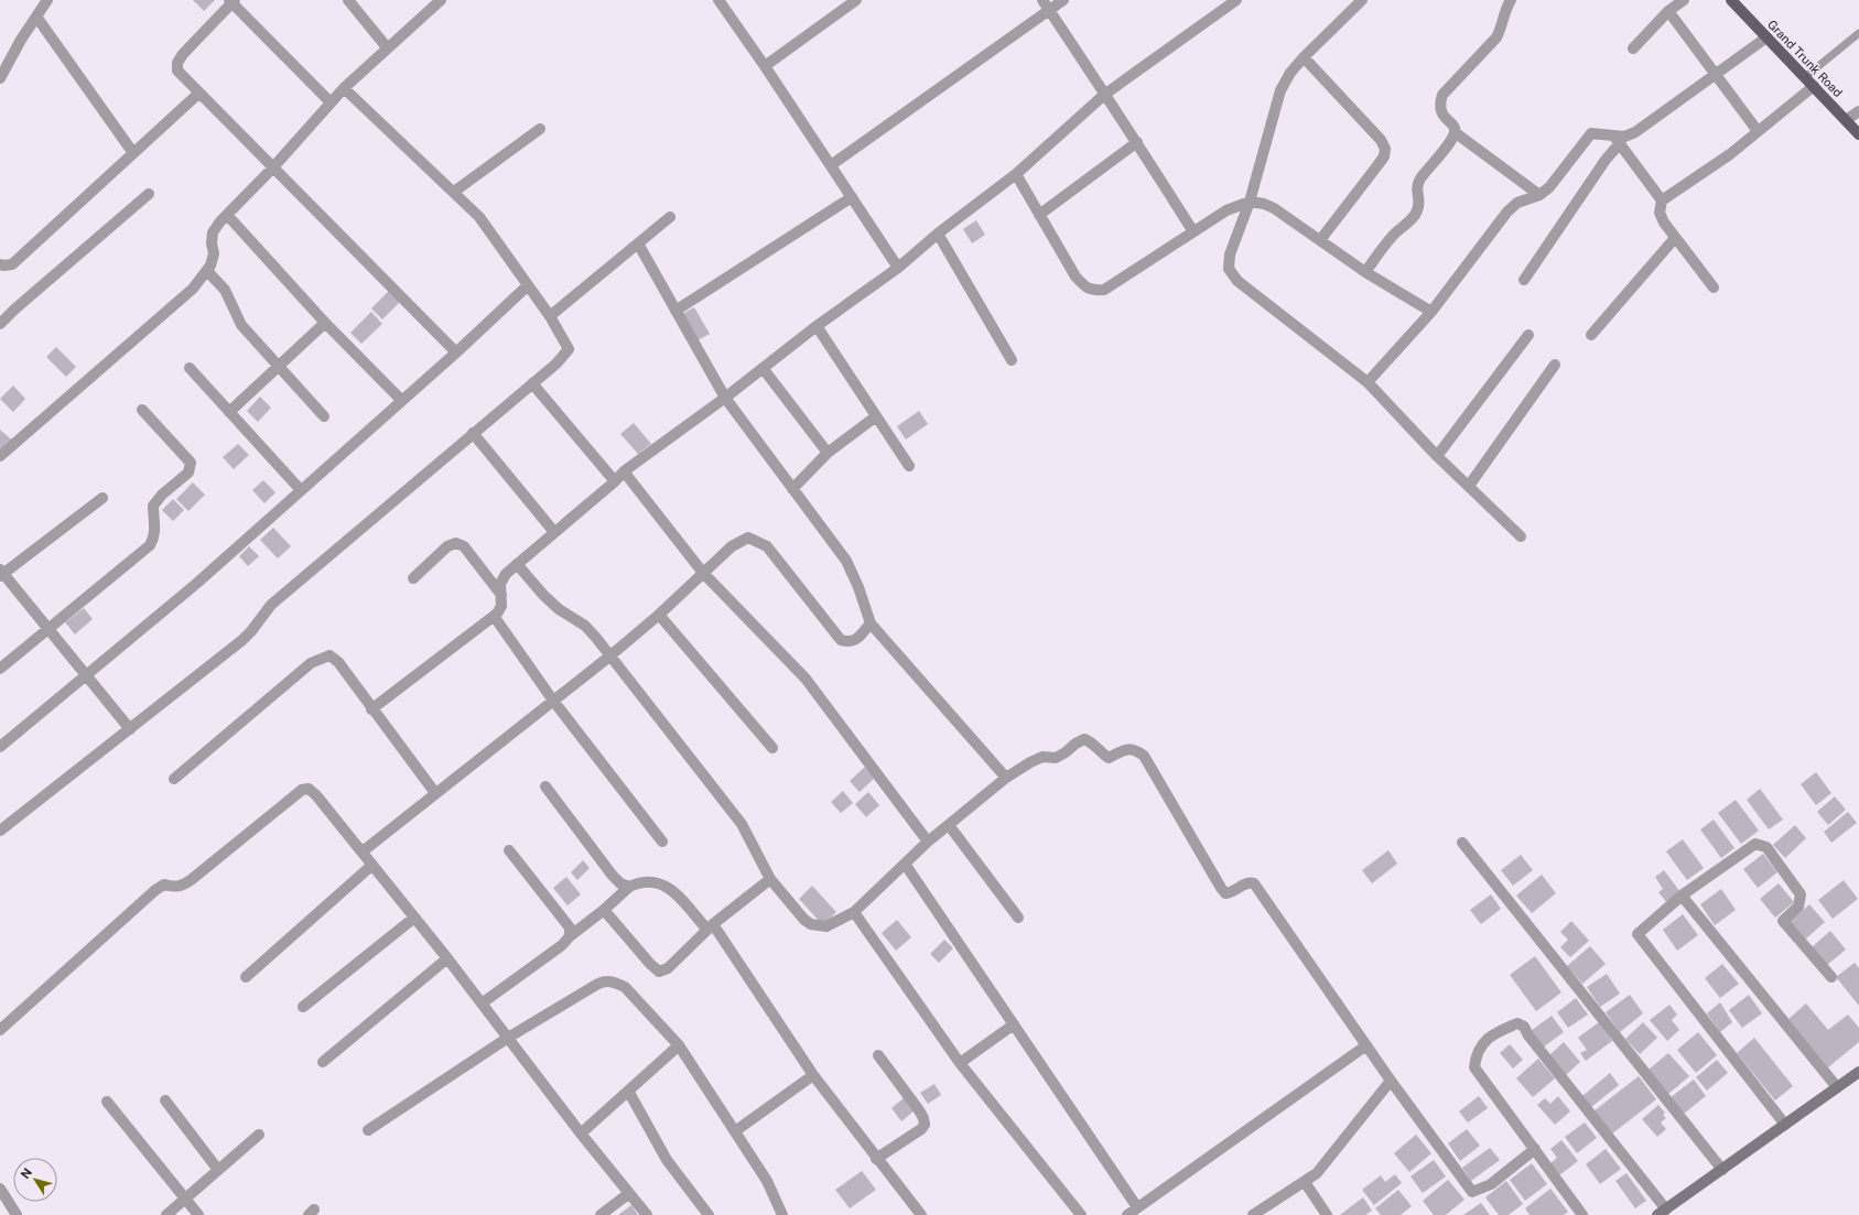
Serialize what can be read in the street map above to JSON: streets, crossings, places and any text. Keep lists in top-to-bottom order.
{
  "streets": {
    "main road": ["Grand Trunk Road"]
  },
  "north": "top left"
}
